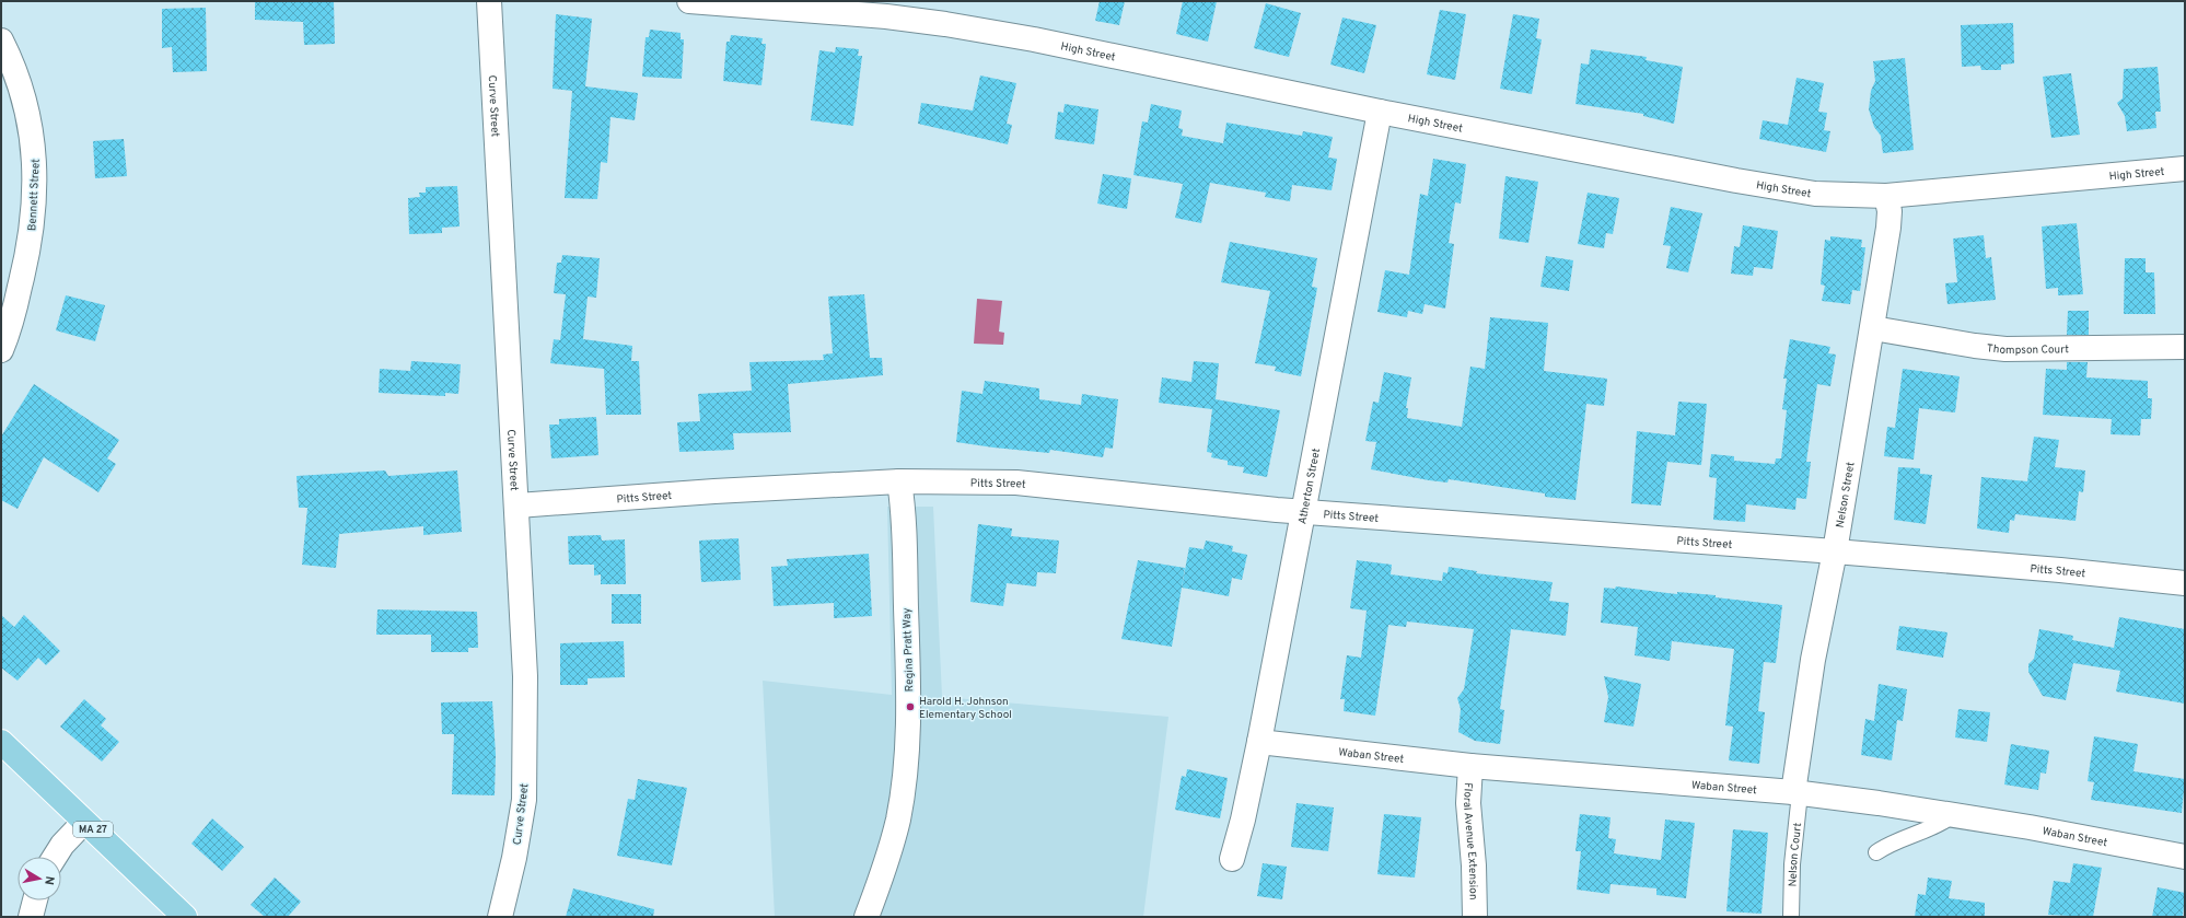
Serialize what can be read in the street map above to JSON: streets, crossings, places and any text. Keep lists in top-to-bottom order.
{
  "streets": {
    "main road": ["MA 27"],
    "street": [
      "High Street",
      "Curve Street",
      "Bennett Street",
      "Thompson Court",
      "Pitts Street",
      "Atherton Street",
      "Nelson Street",
      "Regina Pratt Way",
      "Waban Street",
      "Floral Avenue Extension"
    ],
    "lane": ["Nelson Court"]
  },
  "crossings": [
    ["High Street", "Atherton Street"],
    ["High Street", "Nelson Street"],
    ["Curve Street", "Pitts Street"],
    ["Thompson Court", "Nelson Street"],
    ["Pitts Street", "Atherton Street"],
    ["Pitts Street", "Nelson Street"],
    ["Pitts Street", "Regina Pratt Way"],
    ["Atherton Street", "Waban Street"],
    ["Nelson Street", "Waban Street"],
    ["Nelson Street", "Nelson Court"],
    ["Waban Street", "Floral Avenue Extension"],
    ["Waban Street", "Nelson Court"]
  ],
  "places": ["Harold H. Johnson Elementary School"],
  "north": "right"
}
